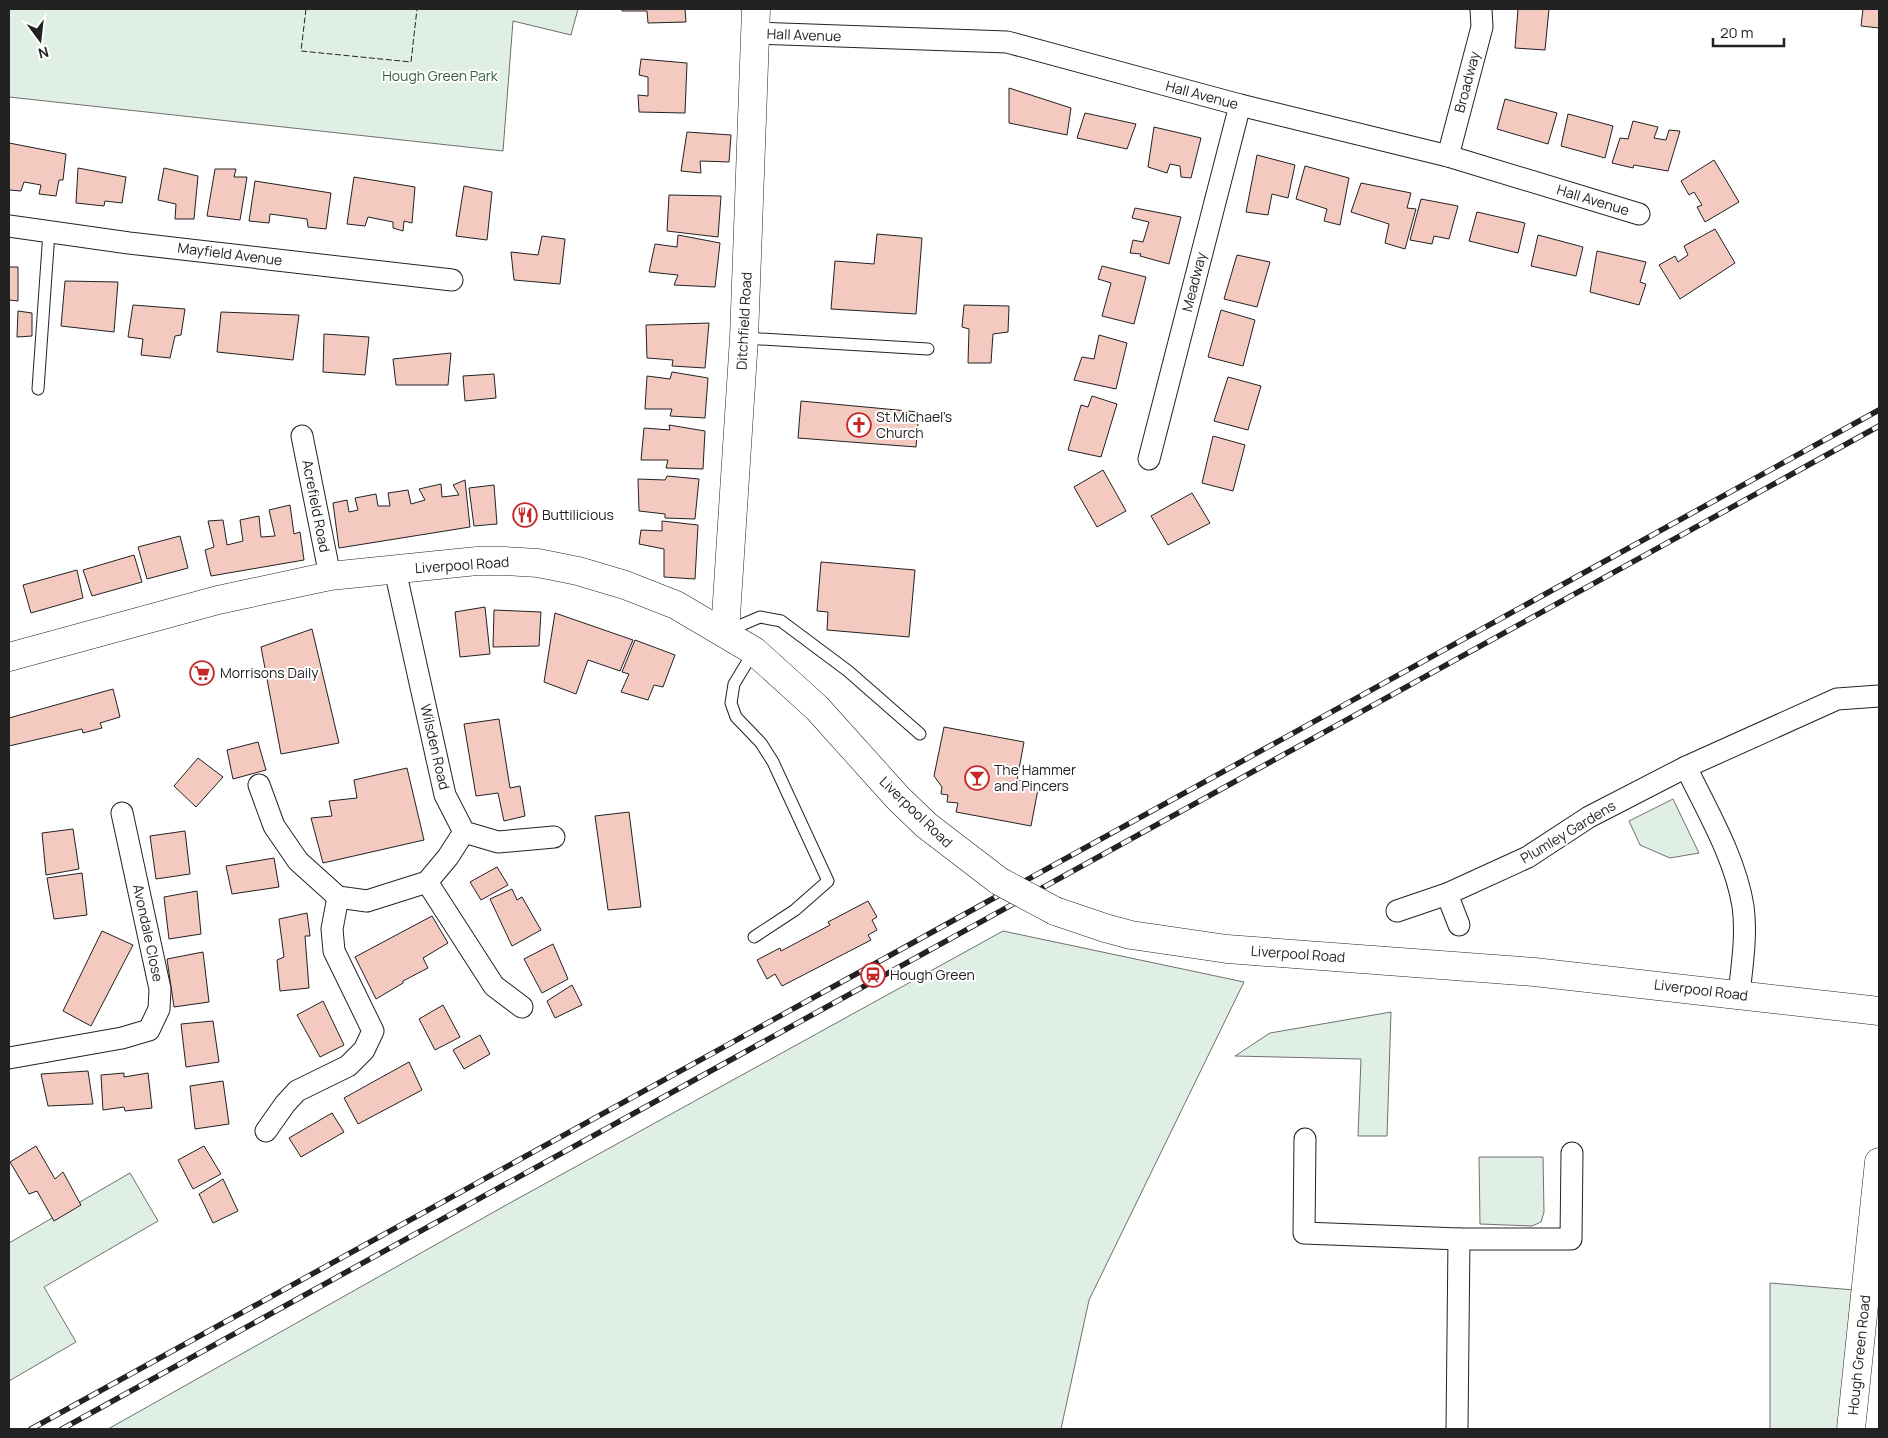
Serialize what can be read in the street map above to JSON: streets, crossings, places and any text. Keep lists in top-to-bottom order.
{
  "streets": {
    "main road": ["Ditchfield Road", "Liverpool Road", "Hough Green Road"],
    "street": [
      "Hall Avenue",
      "Broadway",
      "Mayfield Avenue",
      "Meadway",
      "Acrefield Road",
      "Wilsden Road",
      "Plumley Gardens",
      "Avondale Close"
    ]
  },
  "crossings": [
    ["Hall Avenue", "Broadway"],
    ["Hall Avenue", "Meadway"],
    ["Hall Avenue", "Ditchfield Road"],
    ["Ditchfield Road", "Liverpool Road"],
    ["Acrefield Road", "Liverpool Road"],
    ["Liverpool Road", "Wilsden Road"]
  ],
  "parks": ["Hough Green Park"],
  "places": {
    "church": ["St Michael's Church"],
    "restaurant": ["Buttilicious"],
    "supermarket": ["Morrisons Daily"],
    "bar": ["The Hammer and Pincers"],
    "station": ["Hough Green"]
  },
  "scale_bar": "20 m",
  "north": "bottom"
}
